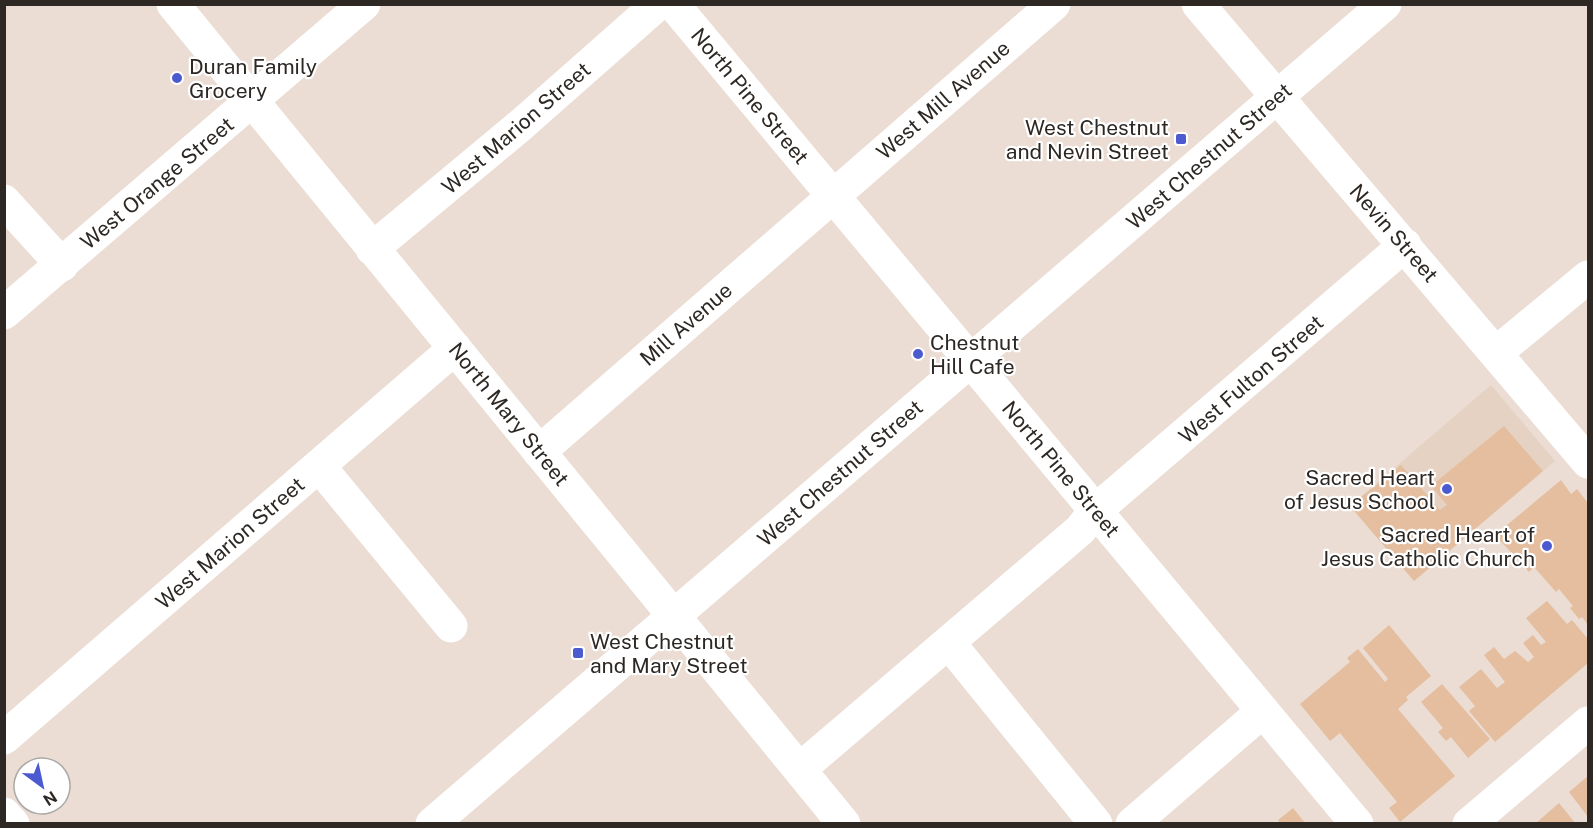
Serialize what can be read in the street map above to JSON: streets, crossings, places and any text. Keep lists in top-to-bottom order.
{
  "streets": {
    "street": [
      "North Pine Street",
      "West Mill Avenue",
      "West Marion Street",
      "West Chestnut Street",
      "West Orange Street",
      "Nevin Street",
      "Mill Avenue",
      "West Fulton Street",
      "North Mary Street"
    ]
  },
  "crossings": [
    ["North Pine Street", "West Mill Avenue"],
    ["North Pine Street", "West Chestnut Street"],
    ["North Pine Street", "Mill Avenue"],
    ["North Pine Street", "West Fulton Street"],
    ["West Mill Avenue", "Mill Avenue"],
    ["West Marion Street", "North Mary Street"],
    ["West Chestnut Street", "Nevin Street"],
    ["West Chestnut Street", "North Mary Street"],
    ["West Orange Street", "North Mary Street"],
    ["Nevin Street", "West Fulton Street"],
    ["Mill Avenue", "North Mary Street"],
    ["West Fulton Street", "North Mary Street"]
  ],
  "places": {
    "other": [
      "Duran Family Grocery",
      "Chestnut Hill Cafe",
      "Sacred Heart of Jesus School",
      "Sacred Heart of Jesus Catholic Church"
    ],
    "transit": ["West Chestnut and Nevin Street", "West Chestnut and Mary Street"]
  },
  "north": "bottom right"
}
